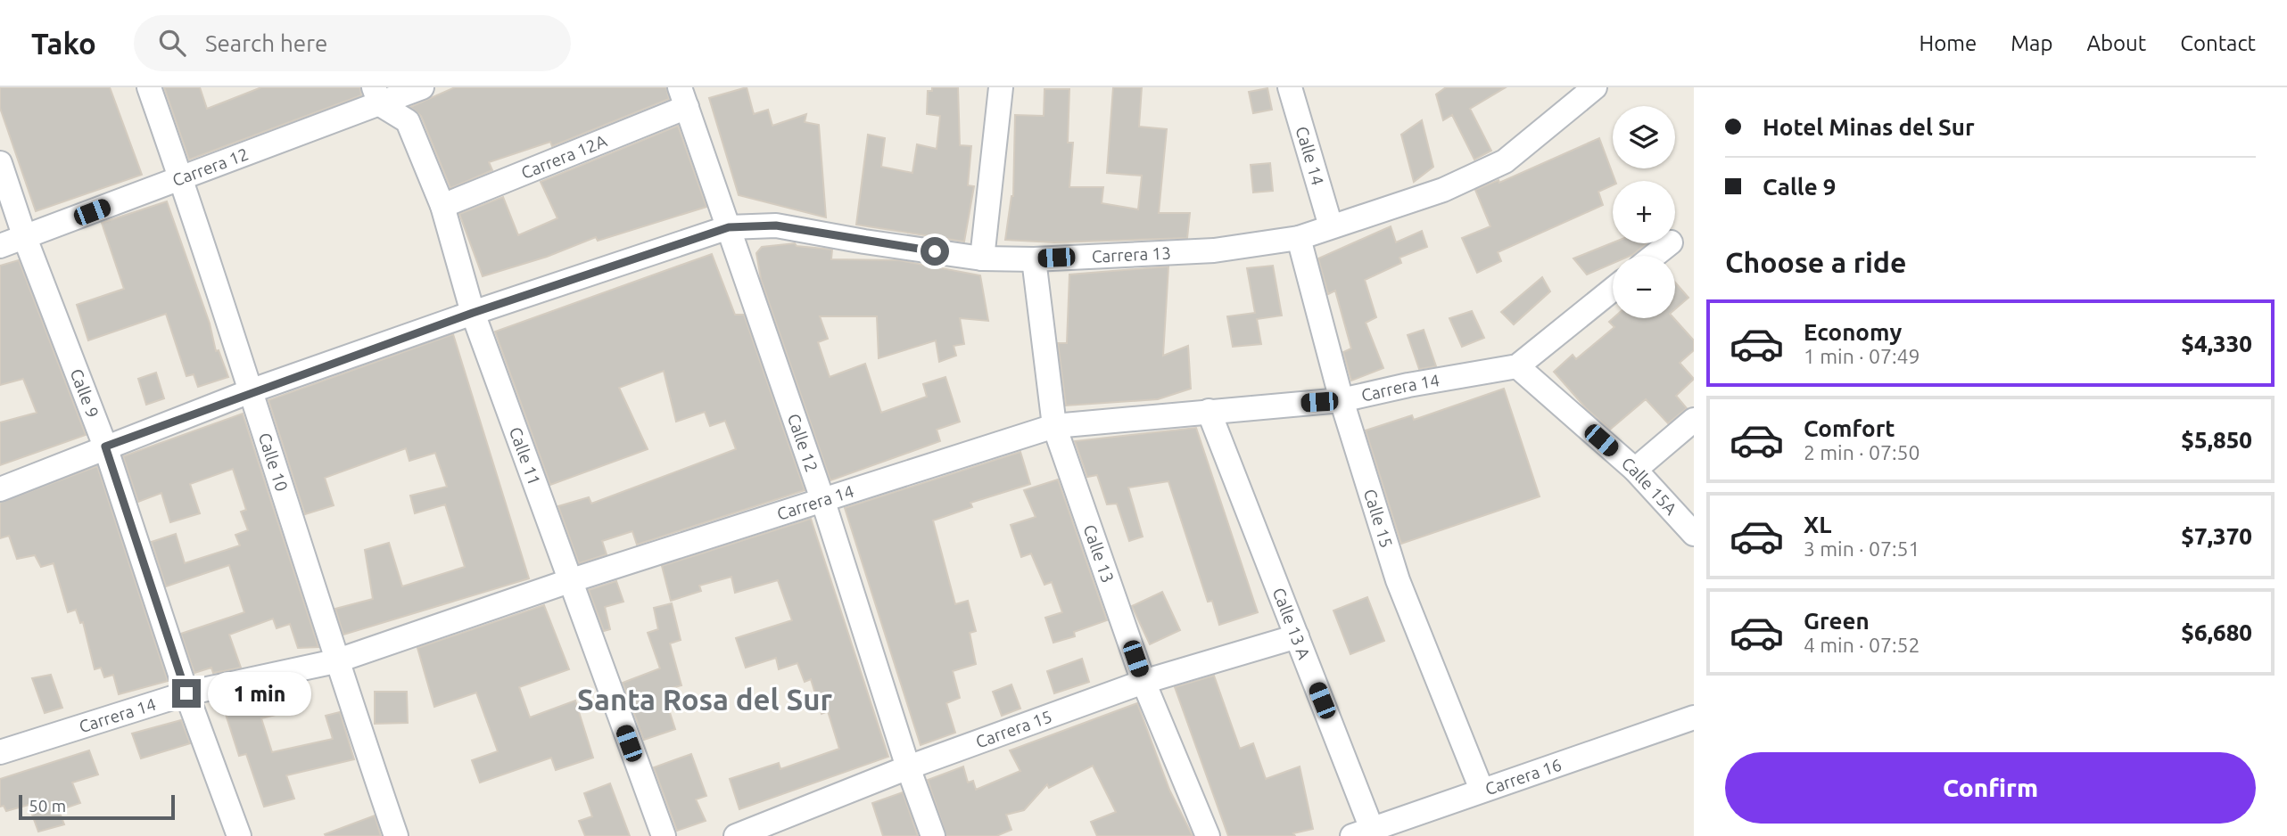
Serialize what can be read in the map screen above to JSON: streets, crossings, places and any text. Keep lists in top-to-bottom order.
{
  "streets": {
    "street": [
      "Carrera 12A",
      "Calle 14",
      "Carrera 12",
      "Carrera 13",
      "Carrera 14",
      "Calle 9",
      "Calle 12",
      "Calle 11",
      "Calle 10",
      "Calle 15A",
      "Calle 15",
      "Calle 13",
      "Calle 13 A",
      "Carrera 15",
      "Carrera 16"
    ]
  },
  "crossings": [
    ["Carrera 12A", "Calle 12"],
    ["Carrera 12A", "Calle 11"],
    ["Calle 14", "Carrera 13"],
    ["Carrera 12", "Calle 9"],
    ["Carrera 12", "Calle 11"],
    ["Carrera 12", "Calle 10"],
    ["Carrera 13", "Calle 9"],
    ["Carrera 13", "Calle 12"],
    ["Carrera 13", "Calle 11"],
    ["Carrera 13", "Calle 10"],
    ["Carrera 13", "Calle 15"],
    ["Carrera 13", "Calle 13"],
    ["Carrera 14", "Calle 9"],
    ["Carrera 14", "Calle 12"],
    ["Carrera 14", "Calle 11"],
    ["Carrera 14", "Calle 10"],
    ["Carrera 14", "Calle 15A"],
    ["Carrera 14", "Calle 15"],
    ["Carrera 14", "Calle 13"],
    ["Carrera 14", "Calle 13 A"],
    ["Calle 12", "Carrera 15"],
    ["Calle 15", "Carrera 16"],
    ["Calle 13", "Carrera 15"],
    ["Calle 13 A", "Carrera 15"],
    ["Calle 13 A", "Carrera 16"]
  ],
  "districts": ["Santa Rosa del Sur"],
  "scale_bar": "50 m",
  "page": {
    "header": "Tako",
    "search": "Search here",
    "nav": [
      "Home",
      "Map",
      "About",
      "Contact"
    ],
    "banner": ["Hotel Minas del Sur", "Calle 9"],
    "map_buttons": ["+", "−"],
    "heading": "Choose a ride",
    "list": [
      {
        "name": "Economy",
        "note": "1 min · 07:49",
        "value": "$4,330"
      },
      {
        "name": "Comfort",
        "note": "2 min · 07:50",
        "value": "$5,850"
      },
      {
        "name": "XL",
        "note": "3 min · 07:51",
        "value": "$7,370"
      },
      {
        "name": "Green",
        "note": "4 min · 07:52",
        "value": "$6,680"
      }
    ],
    "bubble": "1 min",
    "buttons": "Confirm",
    "scale": "50 m"
  }
}
